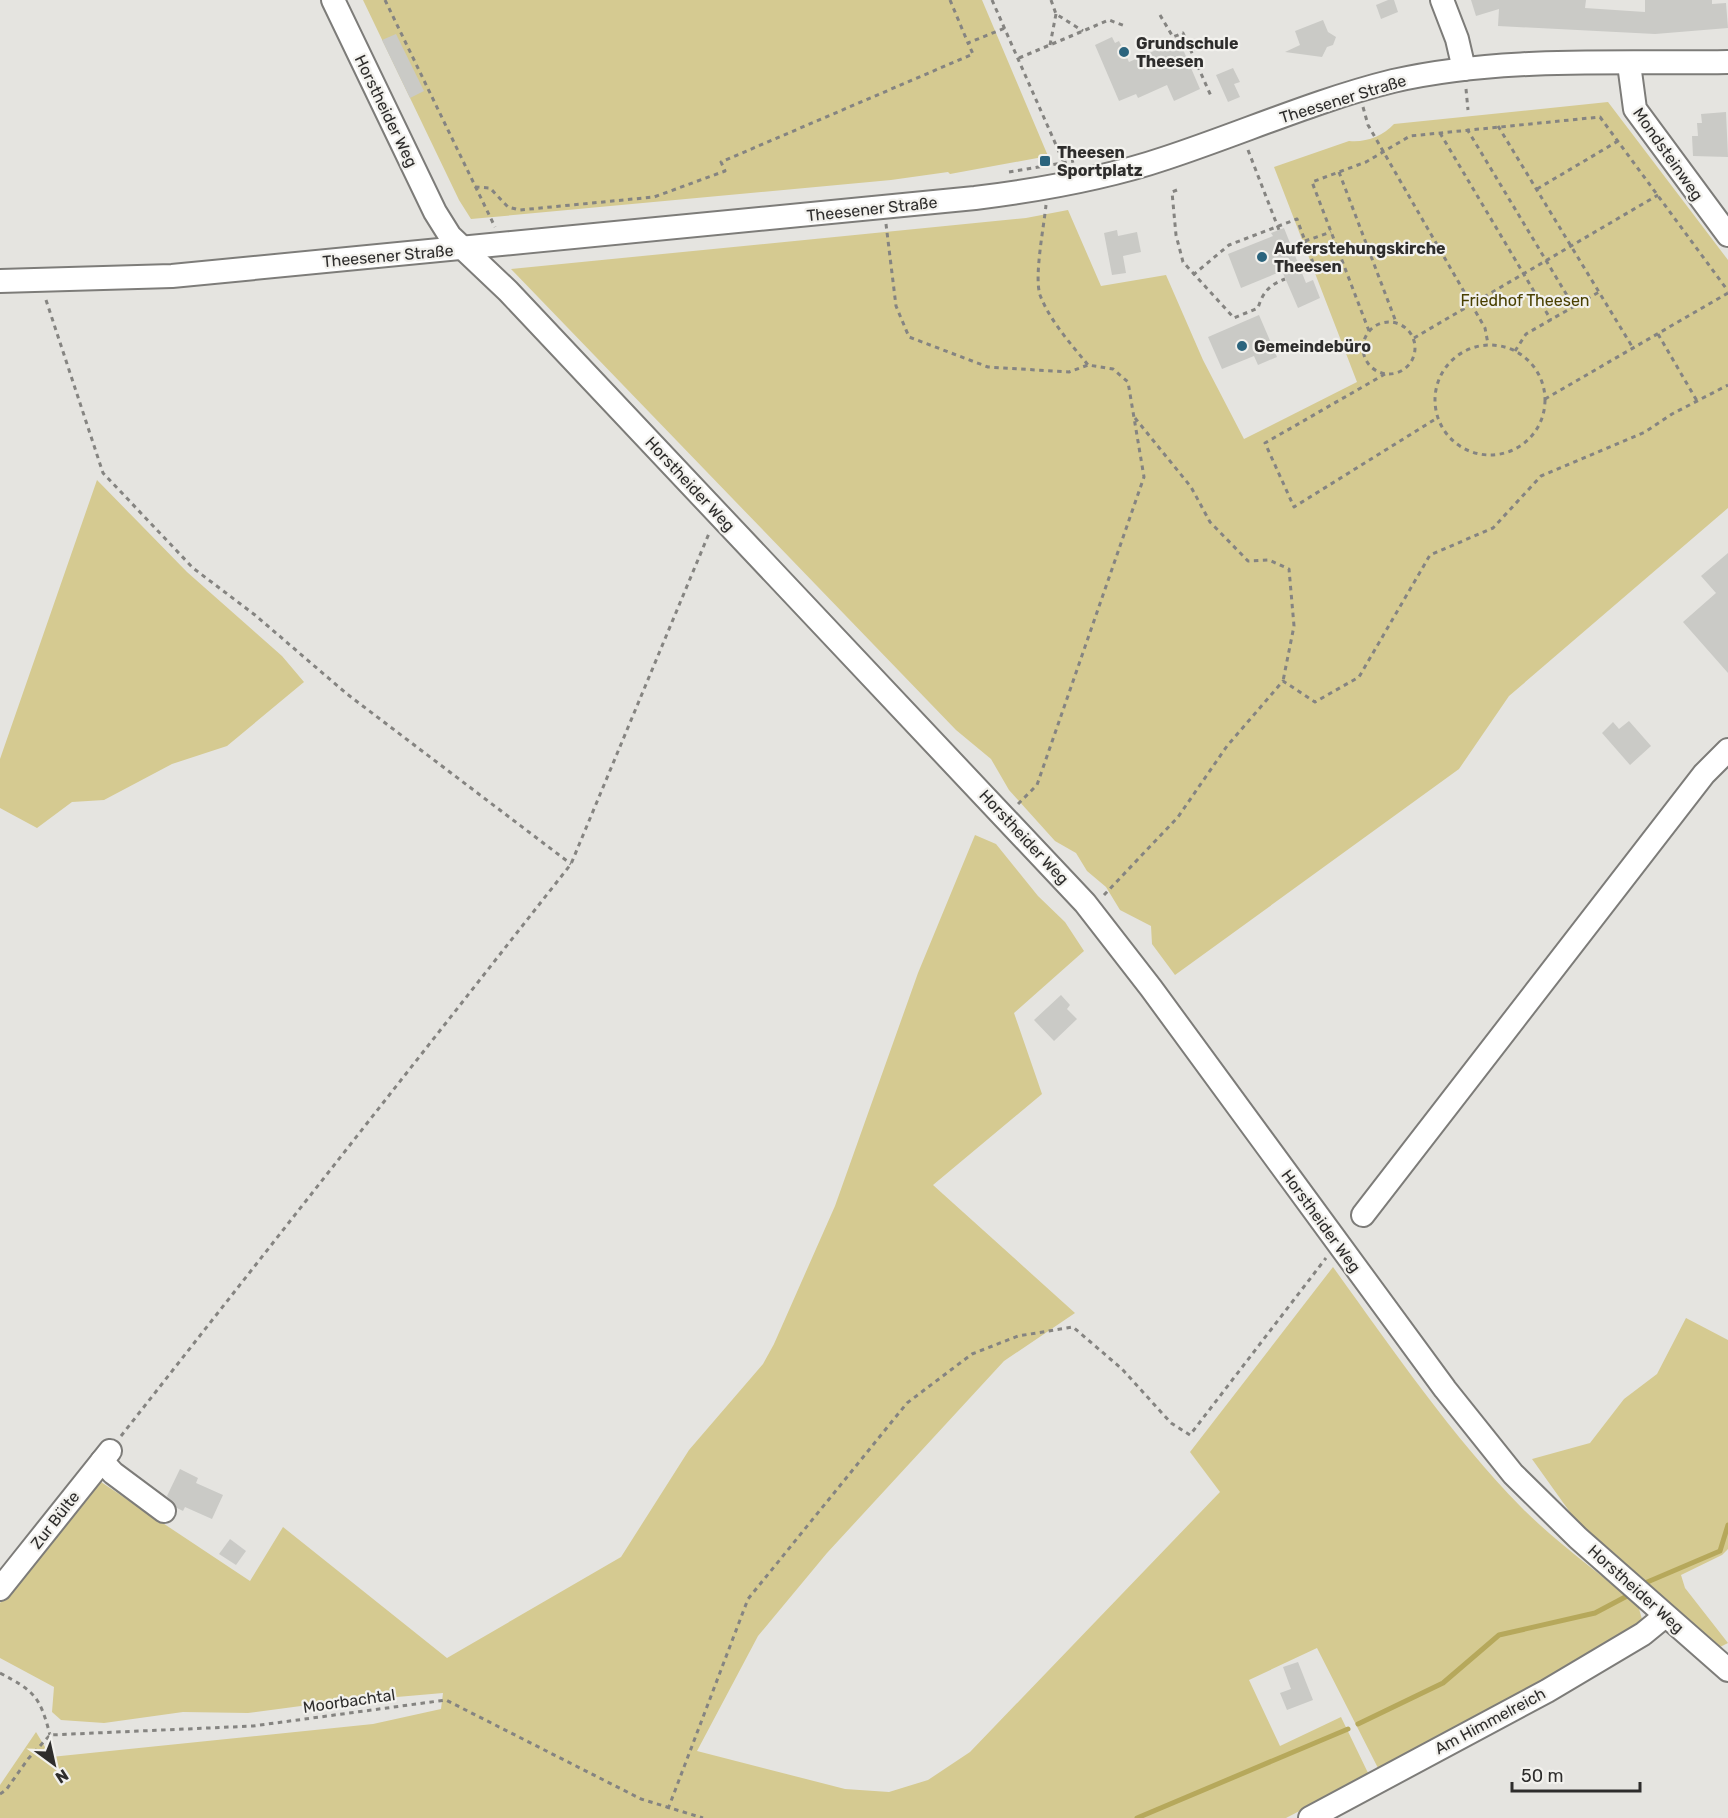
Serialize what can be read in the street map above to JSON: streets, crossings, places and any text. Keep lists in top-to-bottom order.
{
  "streets": {
    "street": [
      "Theesener Straße",
      "Horstheider Weg",
      "Mondsteinweg",
      "Zur Bülte",
      "Am Himmelreich"
    ],
    "path": ["Moorbachtal"]
  },
  "crossings": [
    ["Theesener Straße", "Horstheider Weg"],
    ["Theesener Straße", "Mondsteinweg"],
    ["Horstheider Weg", "Am Himmelreich"]
  ],
  "parks": ["Friedhof Theesen"],
  "places": {
    "other": ["Grundschule Theesen", "Auferstehungskirche Theesen", "Gemeindebüro"],
    "transit": ["Theesen Sportplatz"]
  },
  "scale_bar": "50 m",
  "north": "bottom right"
}
